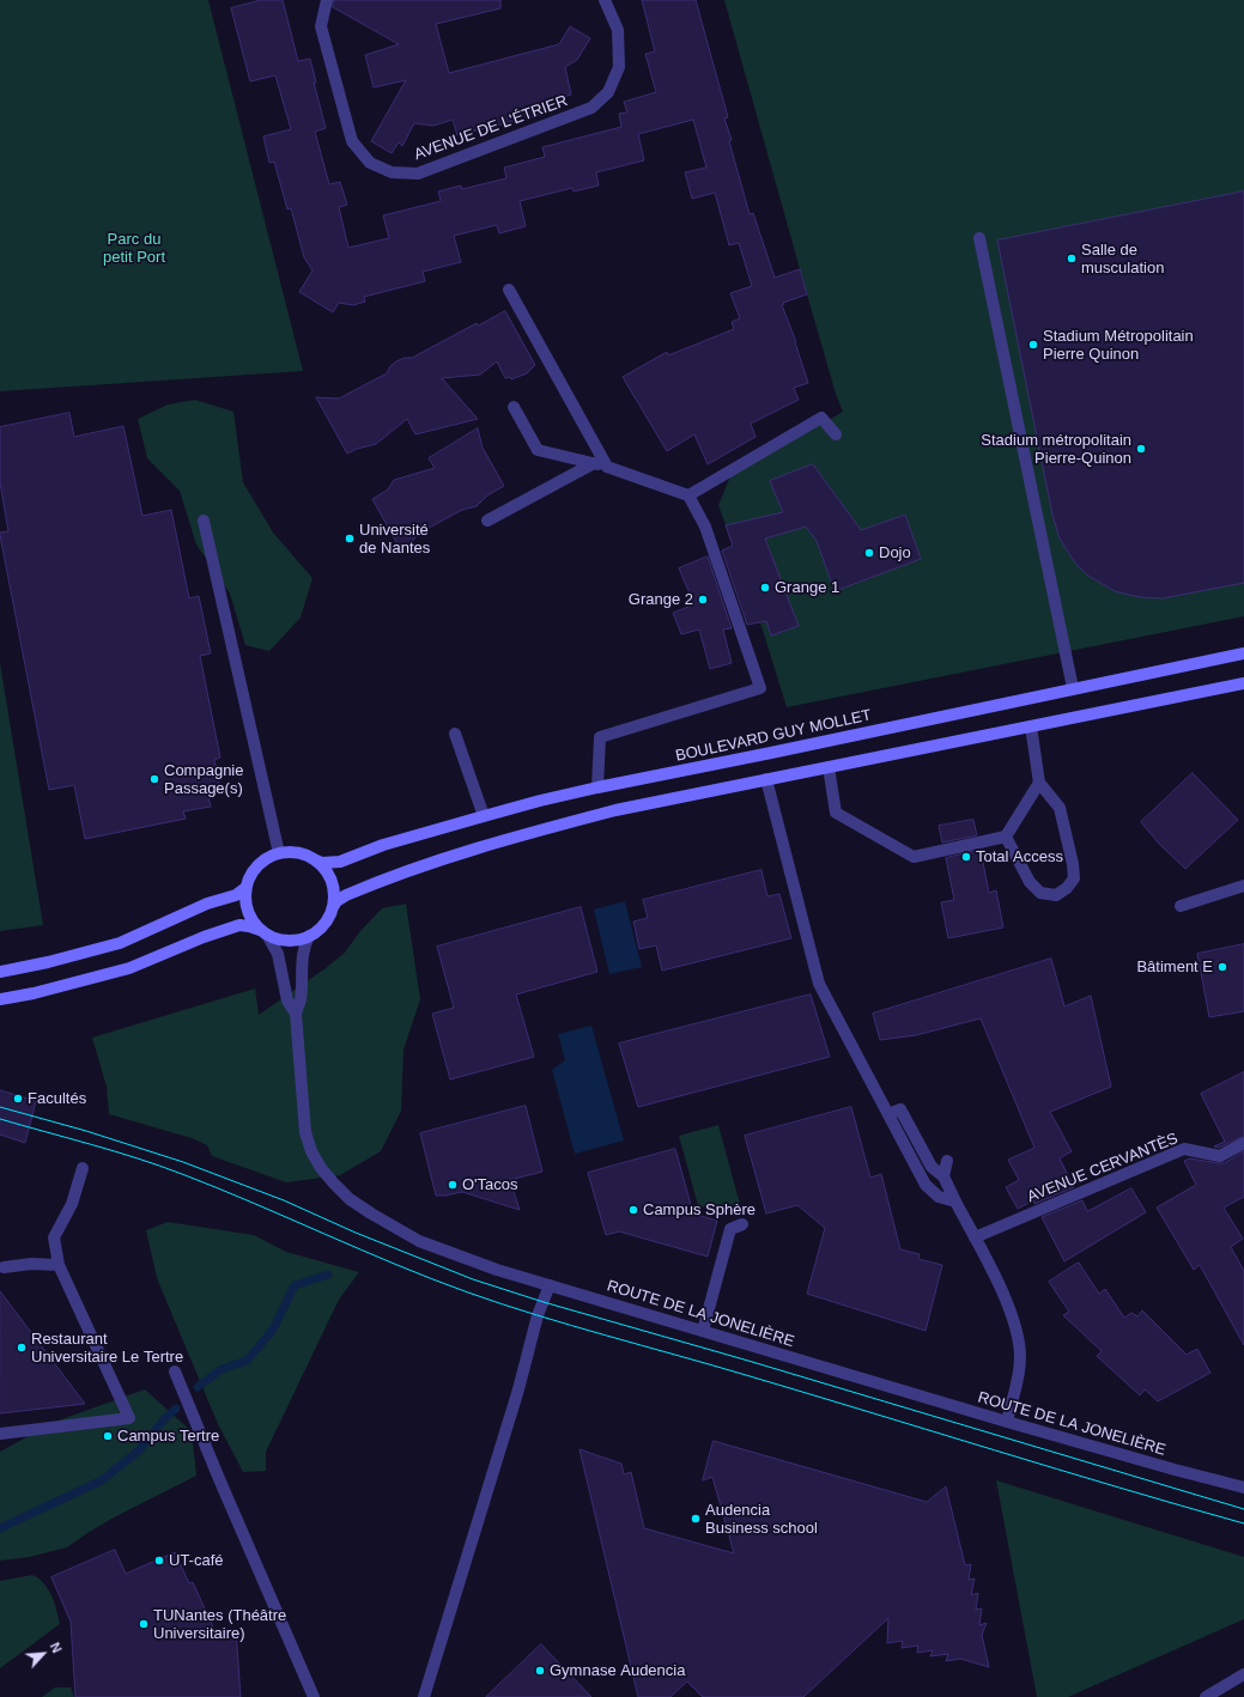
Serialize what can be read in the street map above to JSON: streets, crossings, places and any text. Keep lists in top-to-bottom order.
{
  "streets": {
    "main road": ["BOULEVARD GUY MOLLET"],
    "street": ["AVENUE DE L'ÉTRIER", "AVENUE CERVANTÈS", "ROUTE DE LA JONELIÈRE"]
  },
  "crossings": [
    ["BOULEVARD GUY MOLLET", "ROUTE DE LA JONELIÈRE"]
  ],
  "parks": ["Parc du petit Port"],
  "places": [
    "Salle de musculation",
    "Stadium Métropolitain Pierre Quinon",
    "Stadium métropolitain Pierre-Quinon",
    "Université de Nantes",
    "Dojo",
    "Grange 1",
    "Grange 2",
    "Compagnie Passage(s)",
    "Total Access",
    "Bâtiment E",
    "Facultés",
    "O'Tacos",
    "Campus Sphère",
    "Restaurant Universitaire Le Tertre",
    "Campus Tertre",
    "Audencia Business school",
    "UT-café",
    "TUNantes (Théâtre Universitaire)",
    "Gymnase Audencia"
  ],
  "north": "top right"
}
